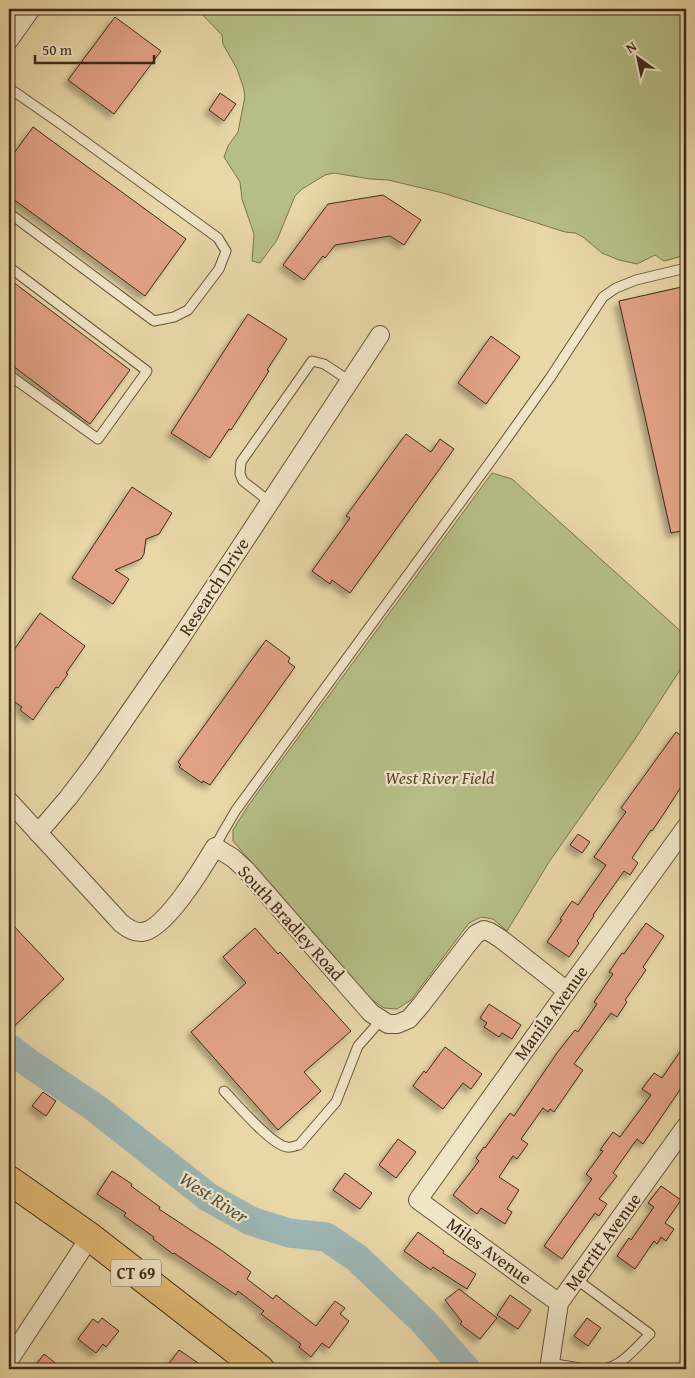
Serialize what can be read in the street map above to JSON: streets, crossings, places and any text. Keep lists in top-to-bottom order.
{
  "streets": {
    "main road": ["CT 69"],
    "street": [
      "Research Drive",
      "South Bradley Road",
      "Manila Avenue",
      "Merritt Avenue",
      "Miles Avenue"
    ]
  },
  "crossings": [
    ["Manila Avenue", "Miles Avenue"],
    ["Merritt Avenue", "Miles Avenue"]
  ],
  "water": ["West River"],
  "parks": ["West River Field"],
  "scale_bar": "50 m",
  "north": "top left"
}
